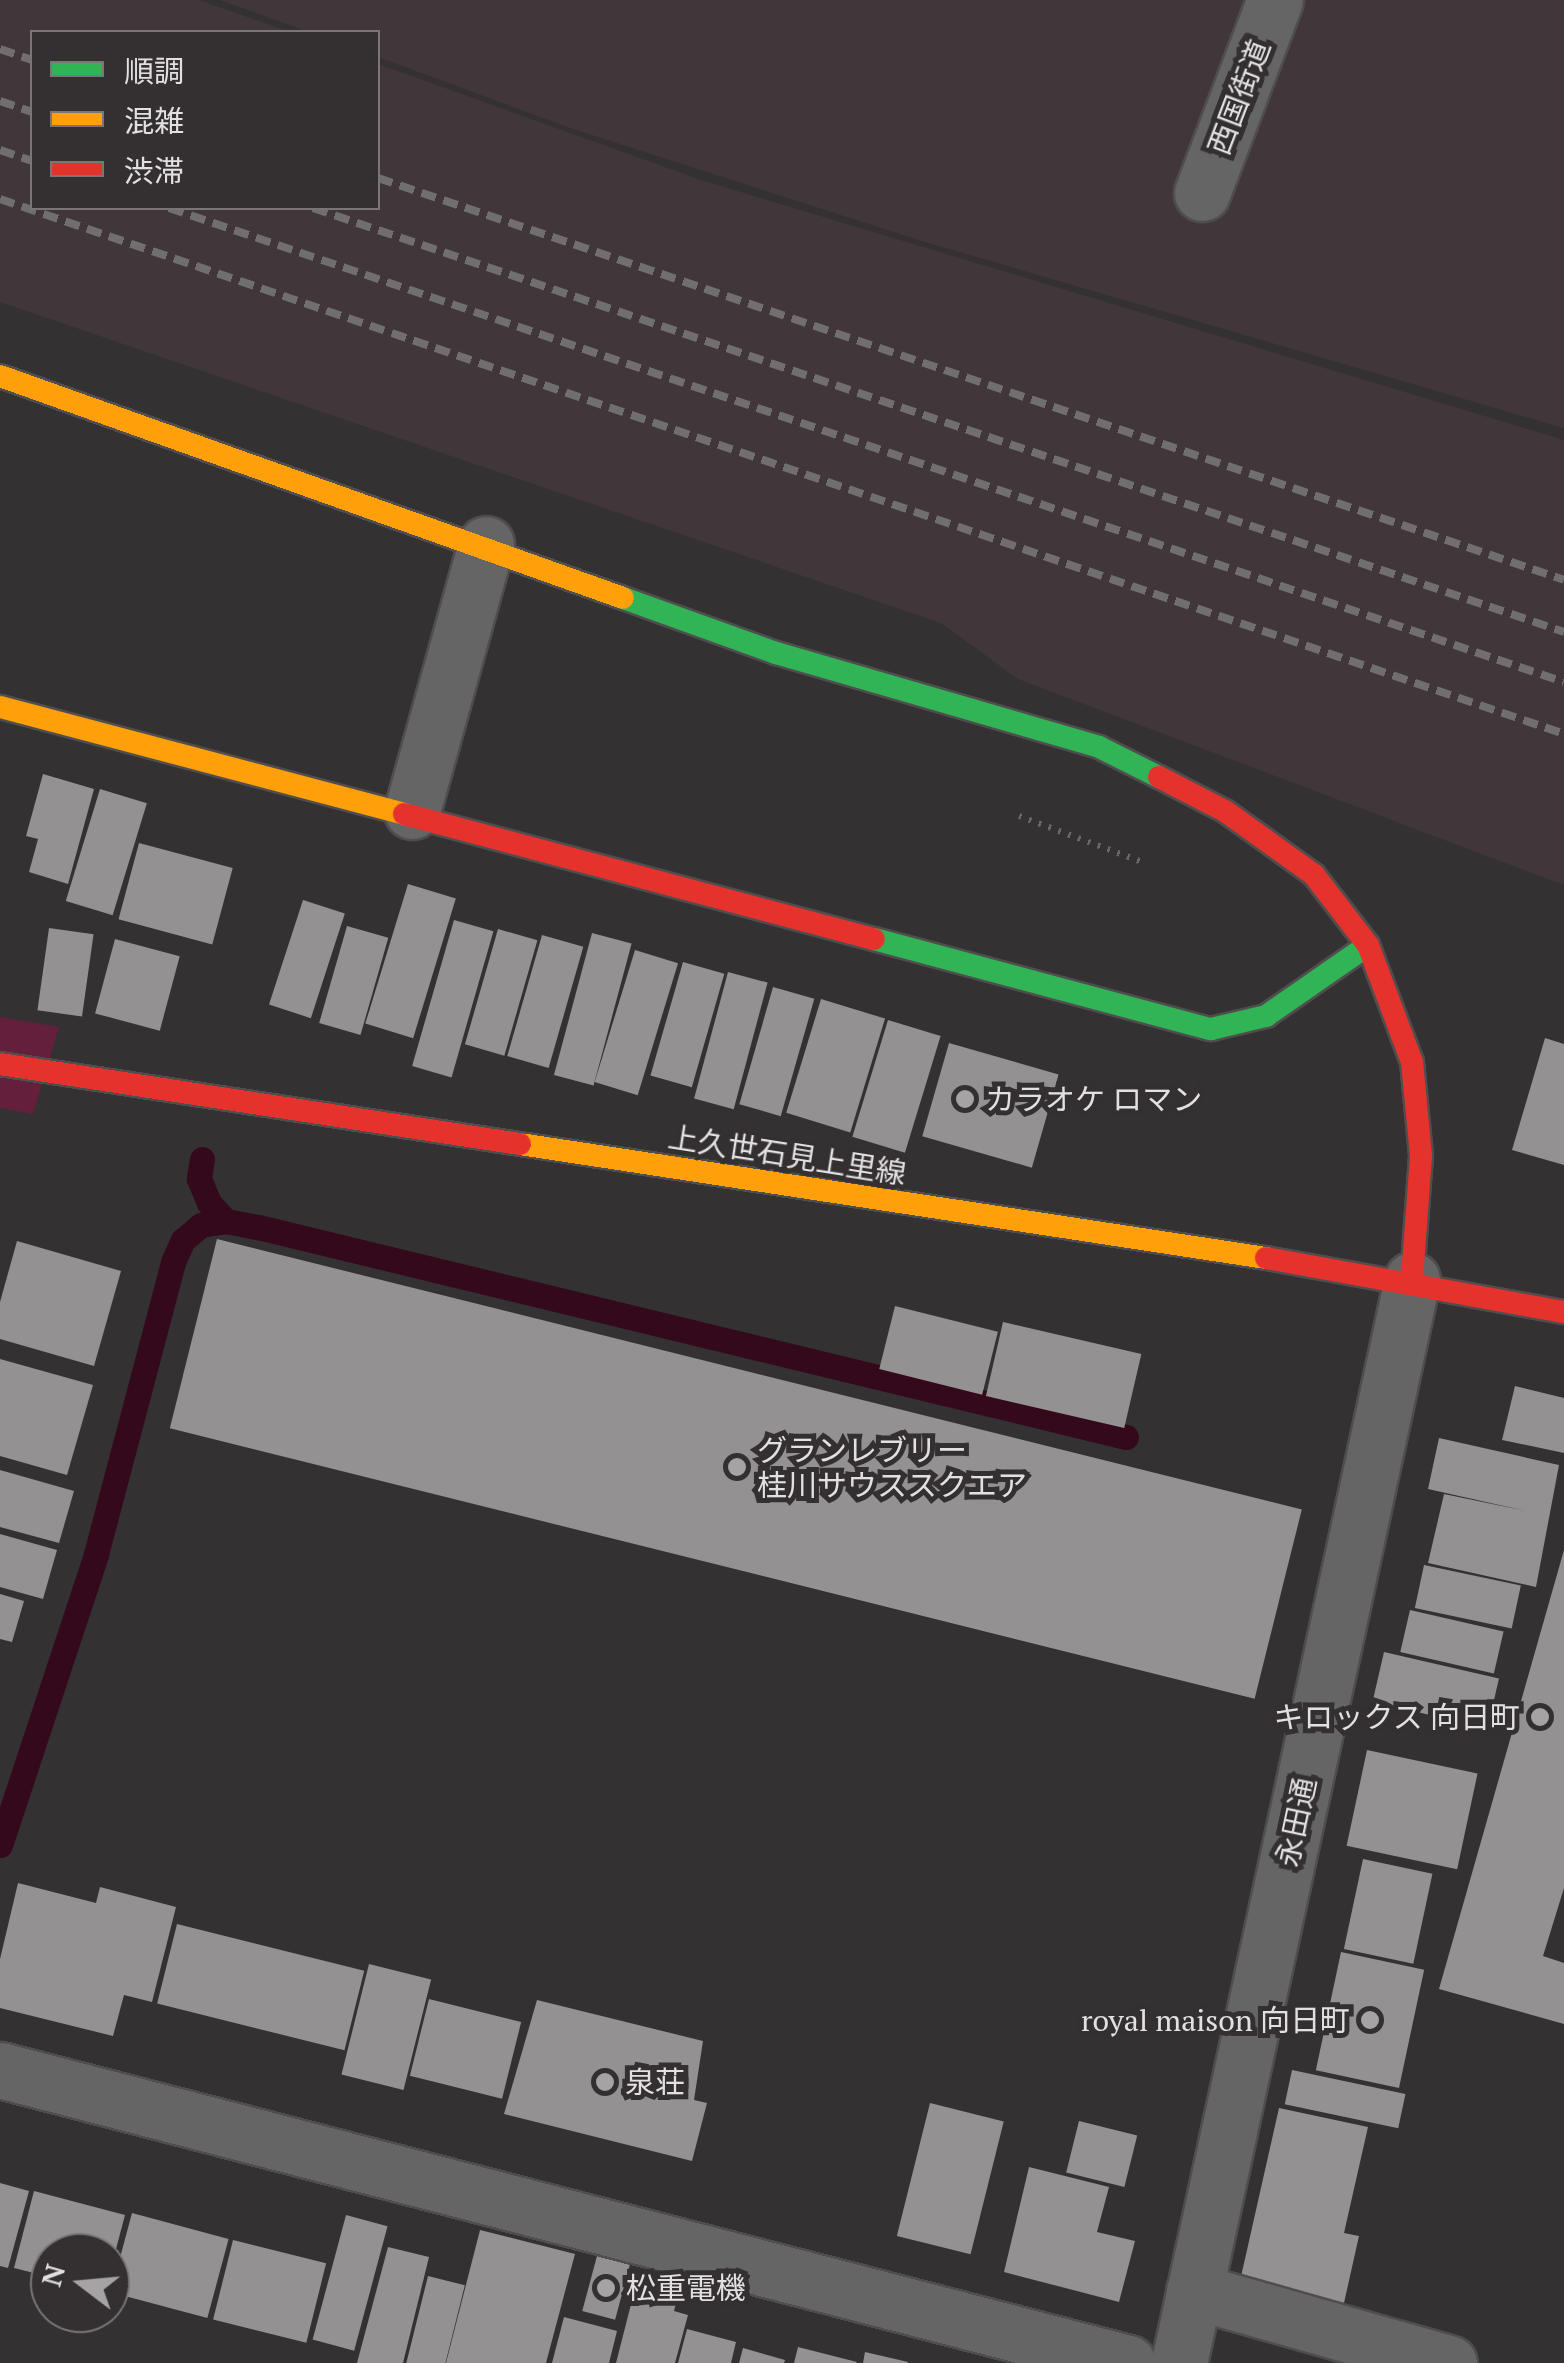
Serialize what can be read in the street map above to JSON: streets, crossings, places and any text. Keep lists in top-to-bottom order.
{
  "streets": {
    "street": ["西国街道", "上久世石見上里線", "永田通"]
  },
  "crossings": [
    ["上久世石見上里線", "永田通"]
  ],
  "places": [
    "カラオケ ロマン",
    "グランレブリー 桂川サウススクエア",
    "キロックス 向日町",
    "royal maison 向日町",
    "泉荘",
    "松重電機"
  ],
  "legend": ["順調", "混雑", "渋滞"],
  "north": "left"
}
